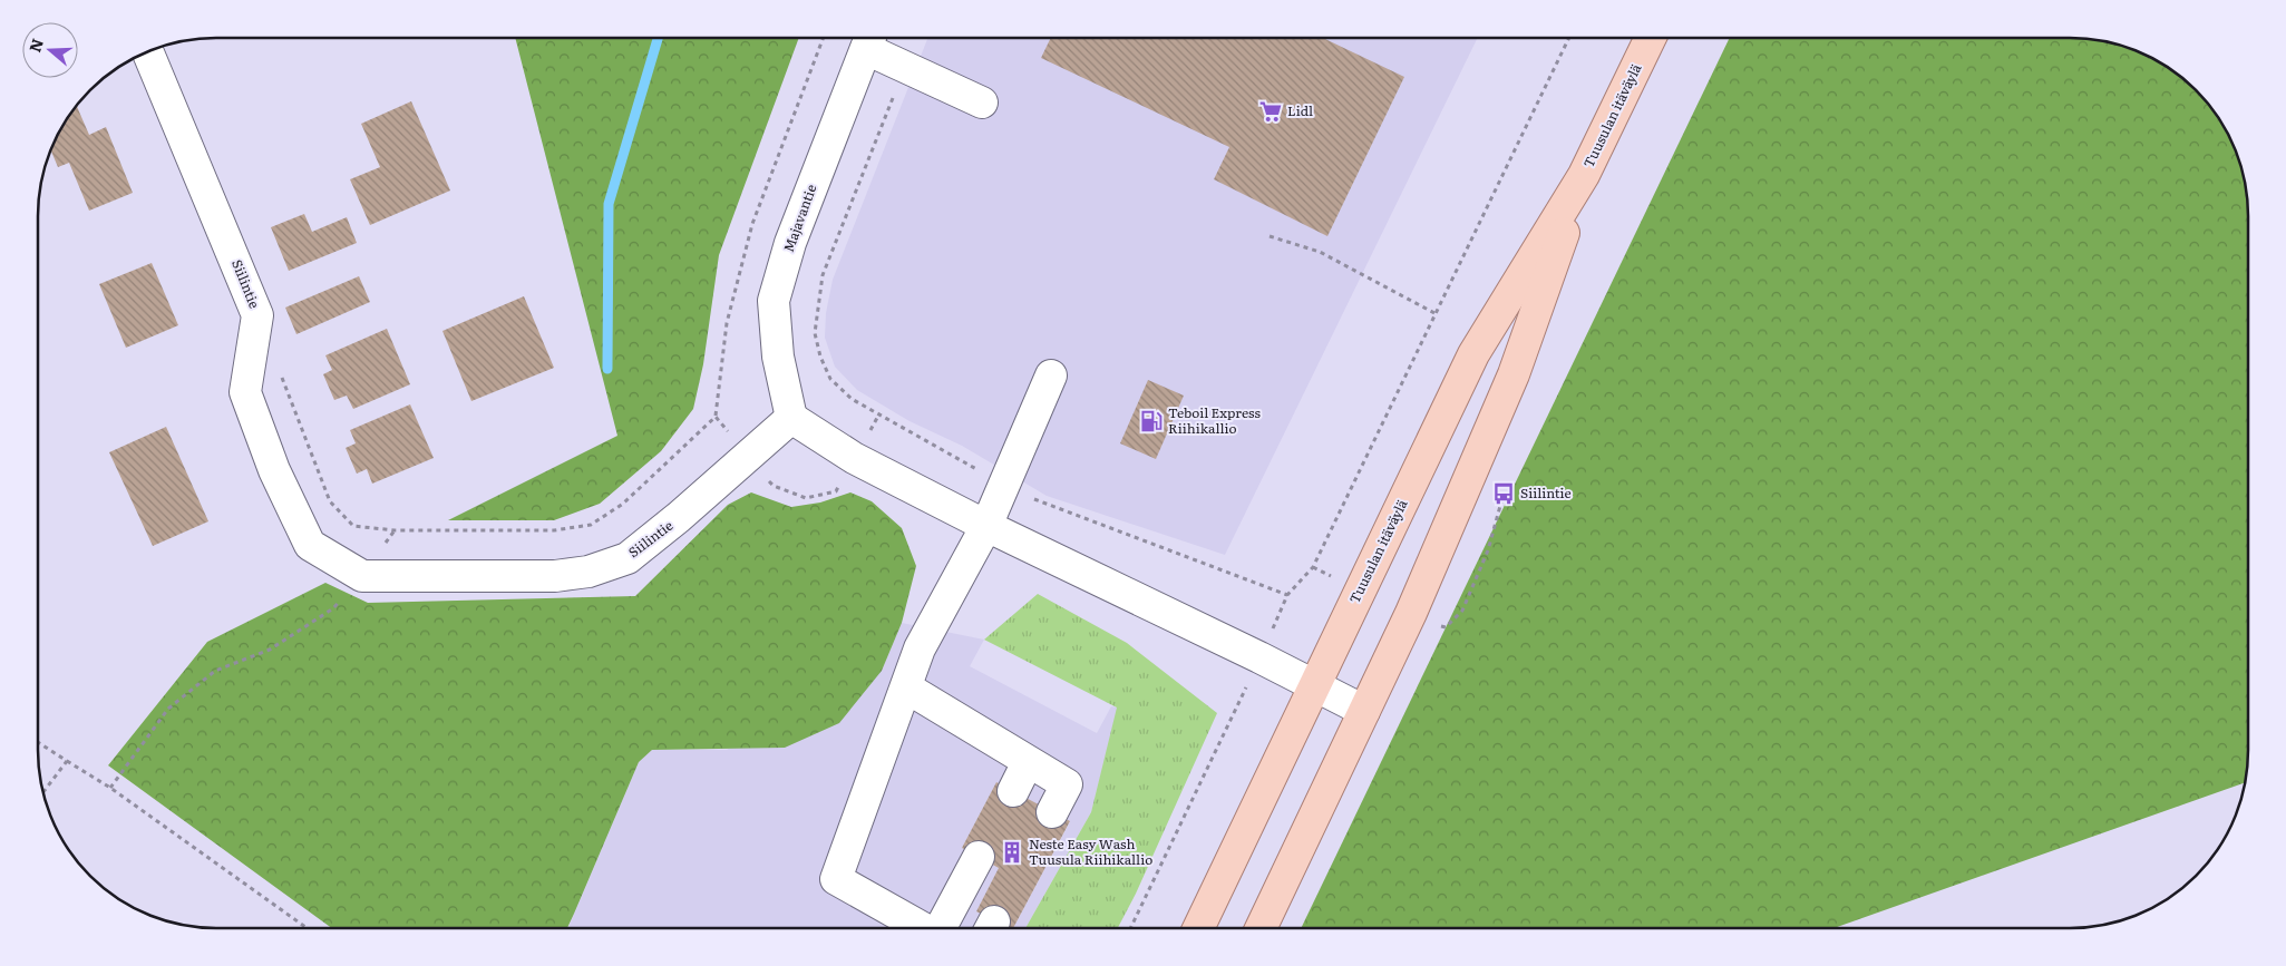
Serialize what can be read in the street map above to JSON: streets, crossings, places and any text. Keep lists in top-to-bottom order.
{
  "streets": {
    "main road": ["Tuusulan itäväylä"],
    "street": ["Majavantie", "Siilintie"]
  },
  "crossings": [
    ["Majavantie", "Siilintie"]
  ],
  "places": {
    "supermarket": ["Lidl"],
    "fuel station": ["Teboil Express Riihikallio"],
    "bus stop": ["Siilintie"],
    "building": ["Neste Easy Wash Tuusula Riihikallio"]
  },
  "north": "left"
}
